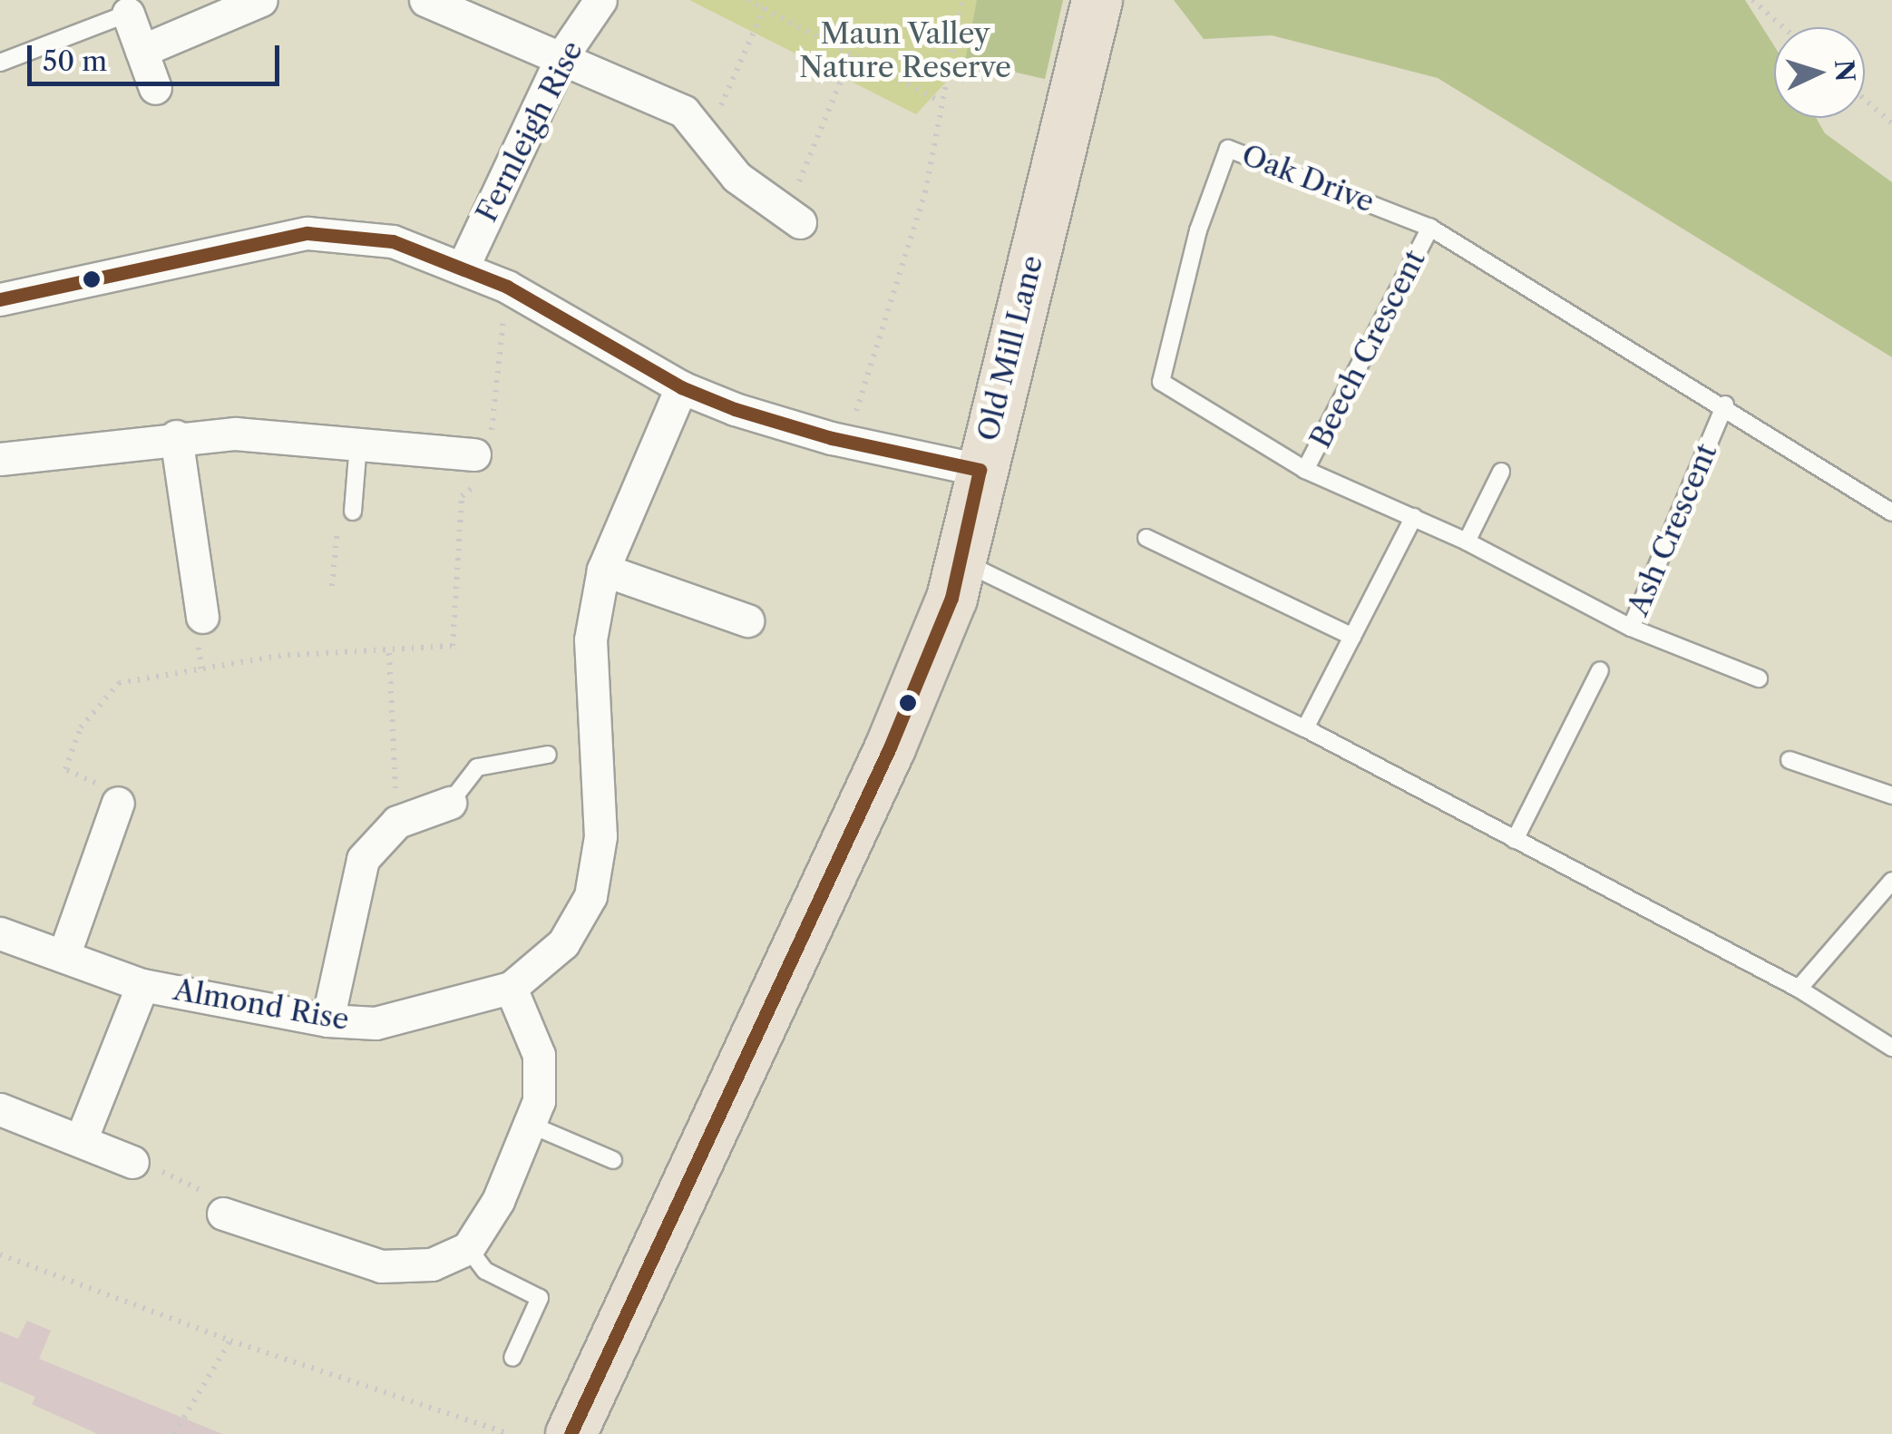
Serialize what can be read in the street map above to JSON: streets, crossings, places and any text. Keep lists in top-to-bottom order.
{
  "streets": {
    "main road": ["Old Mill Lane"],
    "street": ["Fernleigh Rise", "Almond Rise"],
    "lane": ["Oak Drive", "Beech Crescent", "Ash Crescent"]
  },
  "crossings": [
    ["Oak Drive", "Beech Crescent"],
    ["Oak Drive", "Ash Crescent"]
  ],
  "parks": ["Maun Valley Nature Reserve"],
  "scale_bar": "50 m",
  "north": "right"
}
